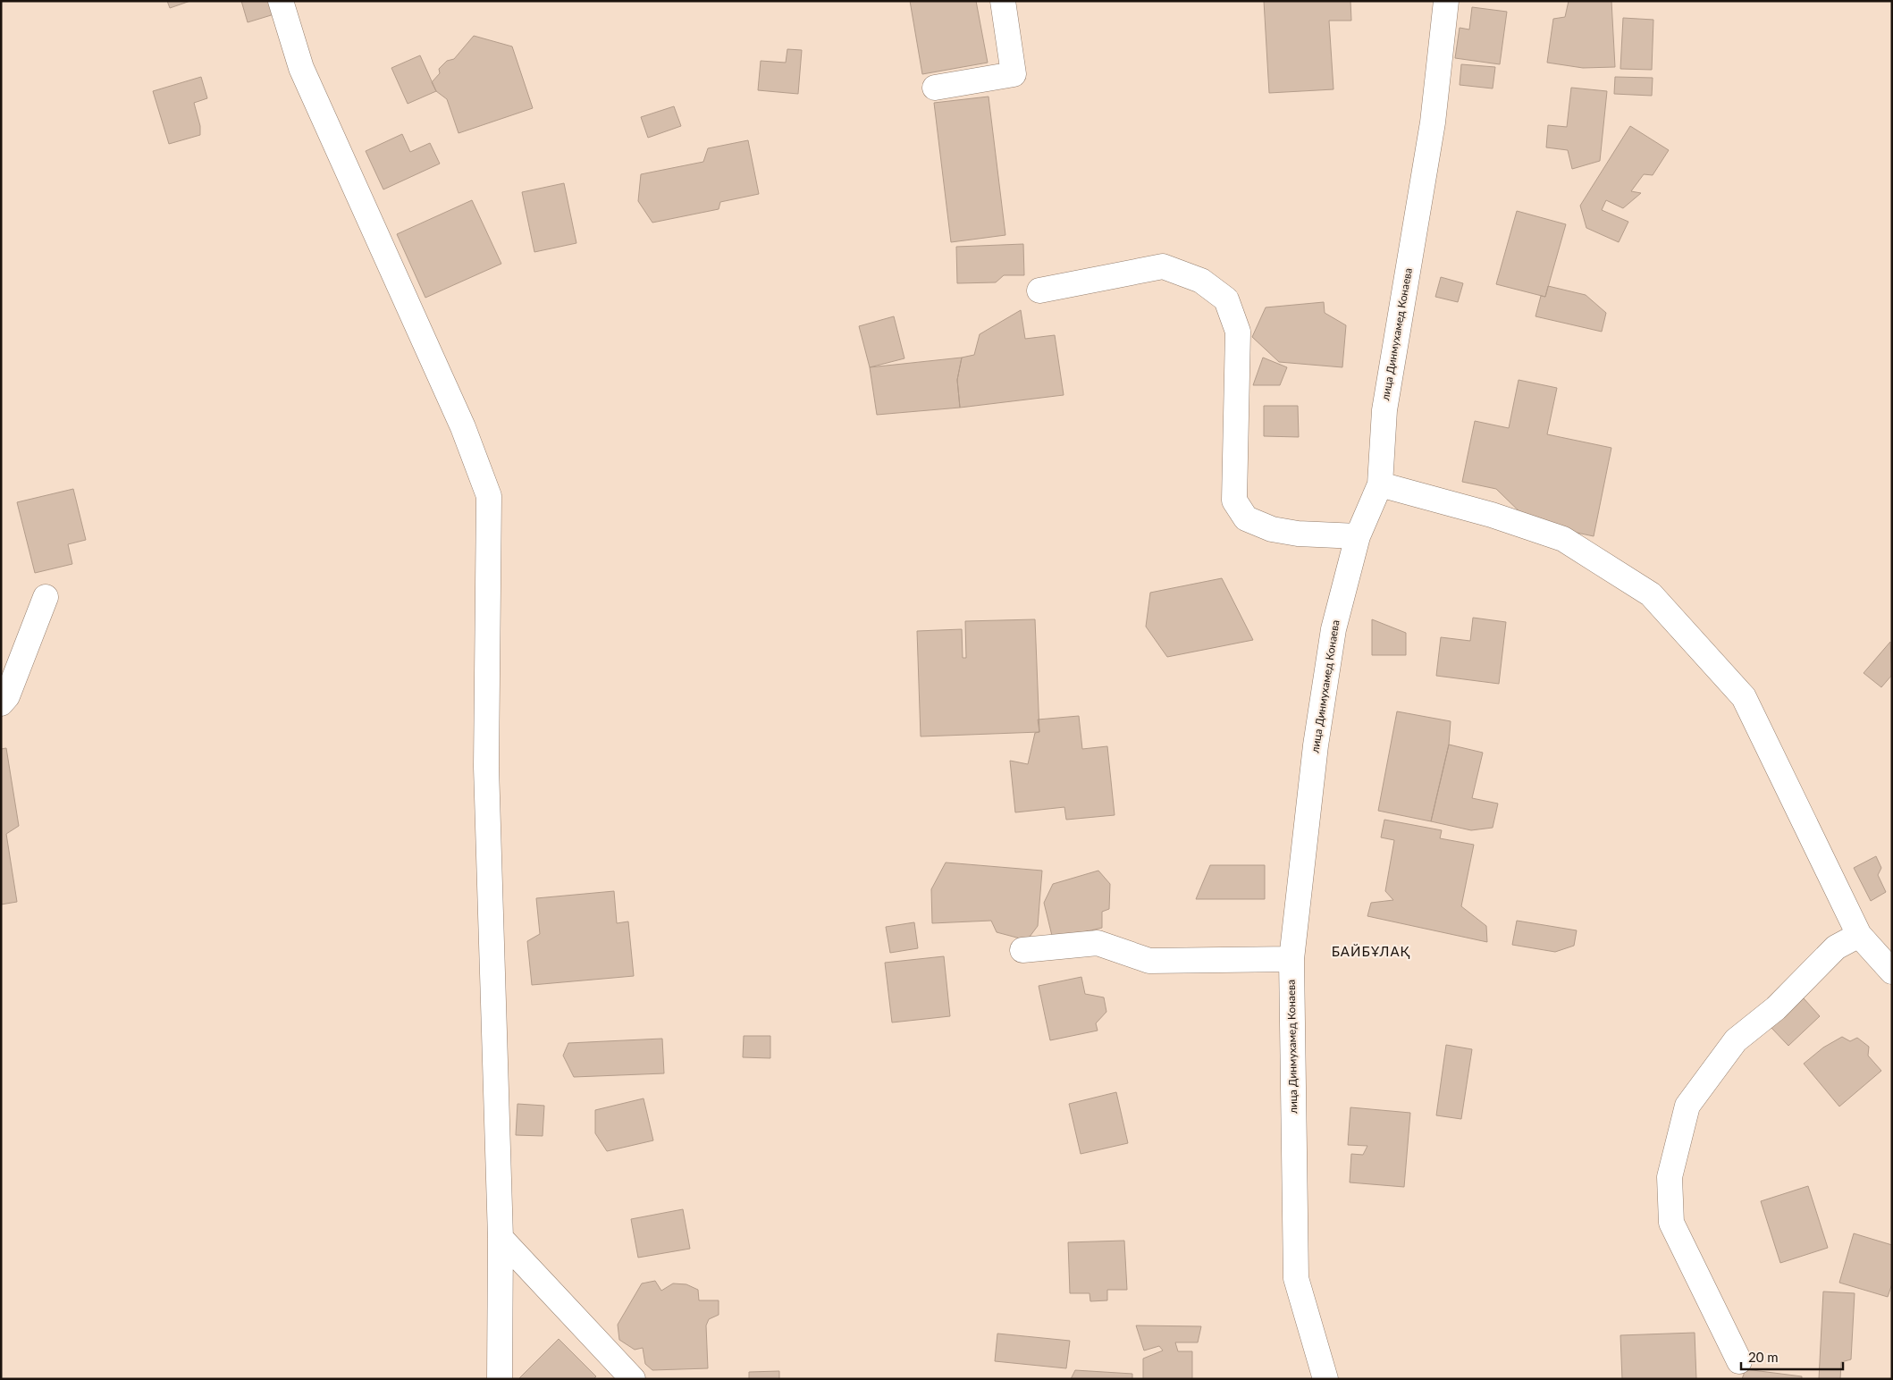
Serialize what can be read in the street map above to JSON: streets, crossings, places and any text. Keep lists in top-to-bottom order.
{
  "streets": {
    "street": ["лица Динмухамед Конаева"]
  },
  "districts": ["БАЙБҰЛАҚ"],
  "scale_bar": "20 m"
}
